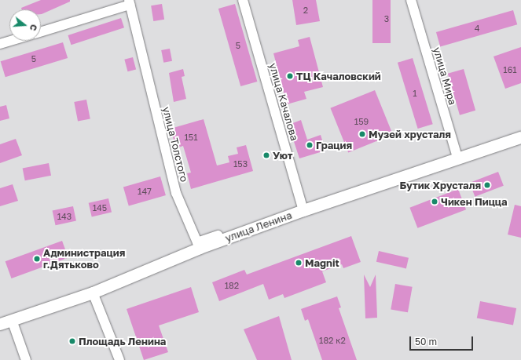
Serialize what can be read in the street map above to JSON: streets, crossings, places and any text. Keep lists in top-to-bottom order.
{
  "streets": {
    "main road": ["улица Ленина"],
    "street": ["улица Мира", "улица Качалова", "улица Толстого"]
  },
  "crossings": [
    ["улица Мира", "улица Ленина"],
    ["улица Качалова", "улица Ленина"],
    ["улица Толстого", "улица Ленина"]
  ],
  "places": [
    "ТЦ Качаловский",
    "Музей хрусталя",
    "Грация",
    "Уют",
    "Бутик Хрусталя",
    "Чикен Пицца",
    "Администрация г.Дятьково",
    "Magnit",
    "Площадь Ленина"
  ],
  "house_numbers": [
    "2",
    "3",
    "4",
    "5",
    "5",
    "161",
    "1",
    "159",
    "151",
    "153",
    "147",
    "145",
    "143",
    "182",
    "182 к2"
  ],
  "scale_bar": "50 m",
  "north": "right"
}
